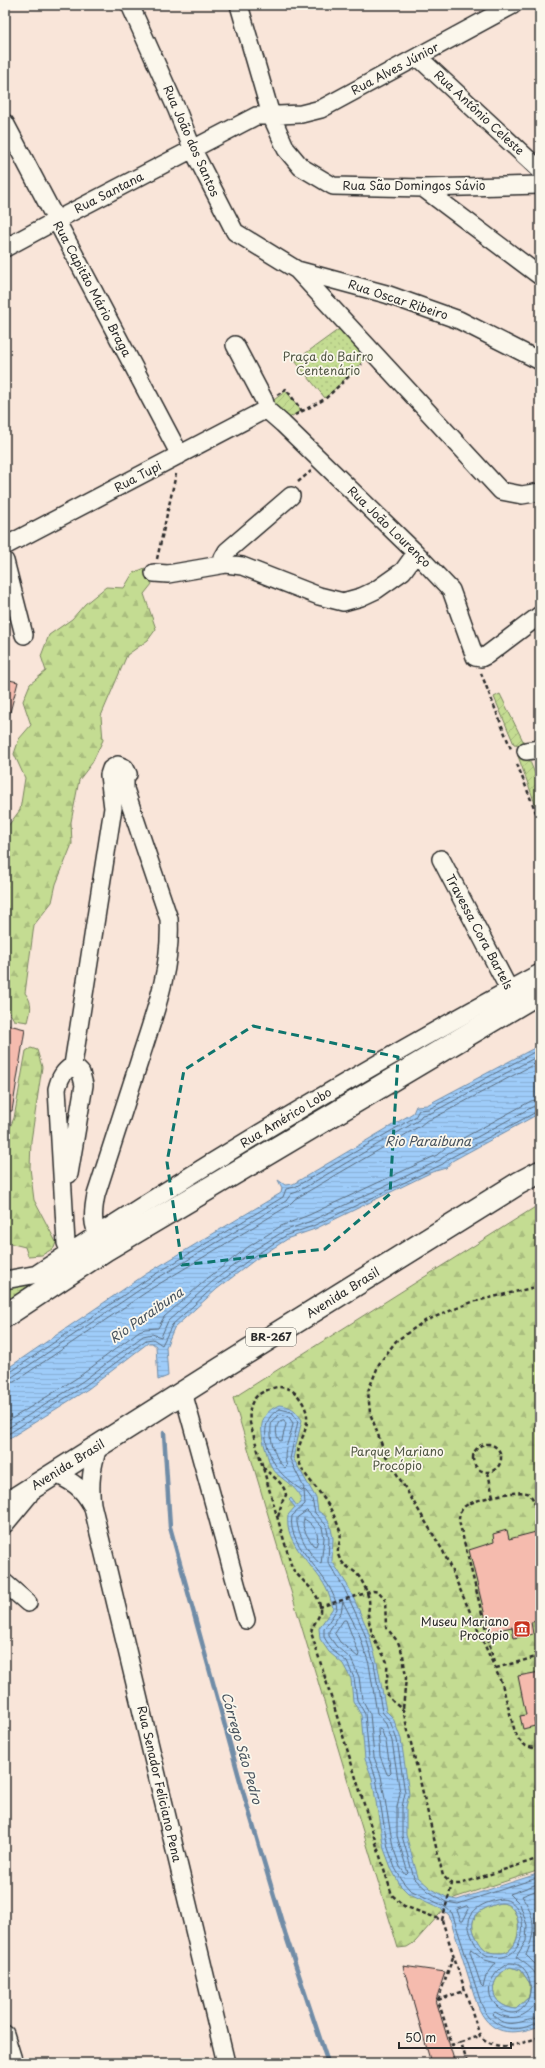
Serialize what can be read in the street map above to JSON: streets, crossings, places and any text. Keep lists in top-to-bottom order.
{
  "streets": {
    "highway": ["Avenida Brasil", "BR-267"],
    "street": [
      "Rua Alves Júnior",
      "Rua Antônio Celeste",
      "Rua João dos Santos",
      "Rua São Domingos Sávio",
      "Rua Santana",
      "Rua Capitão Mário Braga",
      "Rua Oscar Ribeiro",
      "Rua Tupi",
      "Rua João Lourenço",
      "Travessa Cora Bartels",
      "Rua Senador Feliciano Pena"
    ]
  },
  "crossings": [
    ["Rua Alves Júnior", "Rua Antônio Celeste"],
    ["Rua Alves Júnior", "Rua João dos Santos"],
    ["Rua Alves Júnior", "Rua São Domingos Sávio"],
    ["Rua Alves Júnior", "Rua Santana"],
    ["Rua João dos Santos", "Rua Santana"],
    ["Rua João dos Santos", "Rua Oscar Ribeiro"],
    ["Rua Santana", "Rua Capitão Mário Braga"],
    ["Rua Capitão Mário Braga", "Rua Tupi"],
    ["Rua Tupi", "Rua João Lourenço"],
    ["Avenida Brasil", "Rua Senador Feliciano Pena"]
  ],
  "water": ["Rio Paraibuna", "Córrego São Pedro"],
  "parks": ["Praça do Bairro Centenário", "Parque Mariano Procópio"],
  "places": {
    "museum": ["Museu Mariano Procópio"]
  },
  "scale_bar": "50 m"
}
